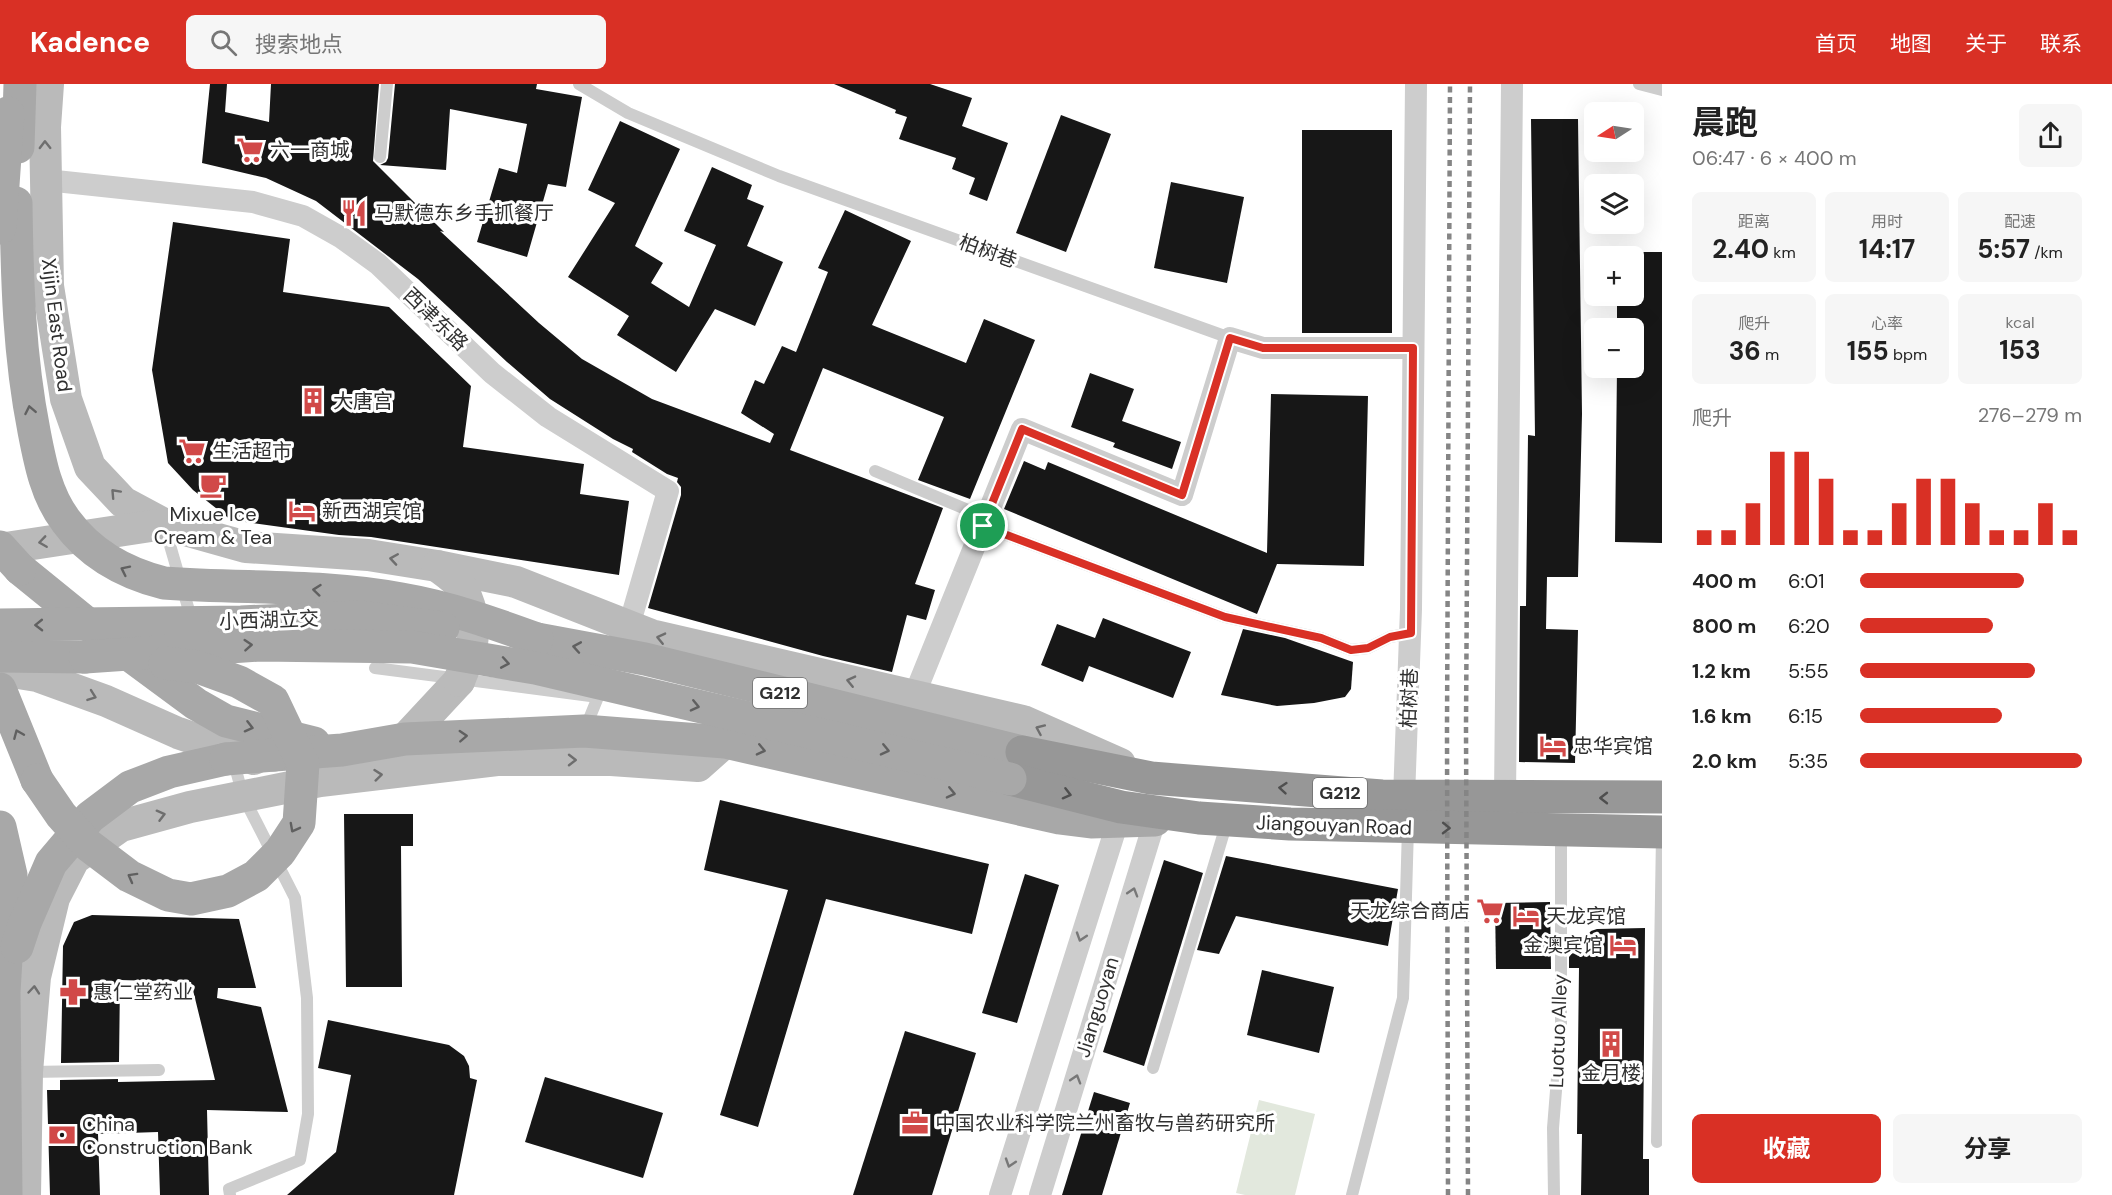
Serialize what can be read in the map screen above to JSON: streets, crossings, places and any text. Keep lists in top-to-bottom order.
{
  "streets": {
    "highway": ["G212", "Jiangouyan Road"],
    "main road": ["小西湖立交"],
    "street": [
      "柏树巷",
      "西津东路",
      "Xijin East Road",
      "Jianguoyan"
    ],
    "lane": ["Luotuo Alley"]
  },
  "crossings": [
    ["柏树巷", "Jiangouyan Road"],
    ["西津东路", "Xijin East Road"],
    ["小西湖立交", "G212"],
    ["G212", "Jiangouyan Road"],
    ["Jiangouyan Road", "Luotuo Alley"]
  ],
  "one_way": ["Xijin East Road"],
  "places": {
    "supermarket": ["六一商城", "生活超市", "天龙综合商店"],
    "restaurant": ["马默德东乡手抓餐厅"],
    "building": ["大唐宫", "金月楼"],
    "cafe": ["Mixue Ice Cream & Tea"],
    "hotel": [
      "新西湖宾馆",
      "忠华宾馆",
      "天龙宾馆",
      "金澳宾馆"
    ],
    "pharmacy": ["惠仁堂药业"],
    "office": ["中国农业科学院兰州畜牧与兽药研究所"],
    "bank": ["China Construction Bank"]
  },
  "north": "left",
  "page": {
    "header": "Kadence",
    "search": "搜索地点",
    "nav": [
      "首页",
      "地图",
      "关于",
      "联系"
    ],
    "heading": ["晨跑", "06:47 · 6 × 400 m"],
    "map_buttons": ["+", "−"],
    "stats": [
      ["距离", "2.40 km"],
      ["用时", "14:17"],
      ["配速", "5:57 /km"],
      ["爬升", "36 m"],
      ["心率", "155 bpm"],
      ["kcal", "153"]
    ],
    "chart": ["爬升", "276–279 m"],
    "list": [
      {
        "name": "400 m",
        "note": "6:01"
      },
      {
        "name": "800 m",
        "note": "6:20"
      },
      {
        "name": "1.2 km",
        "note": "5:55"
      },
      {
        "name": "1.6 km",
        "note": "6:15"
      },
      {
        "name": "2.0 km",
        "note": "5:35"
      }
    ],
    "buttons": ["收藏", "分享"]
  }
}
